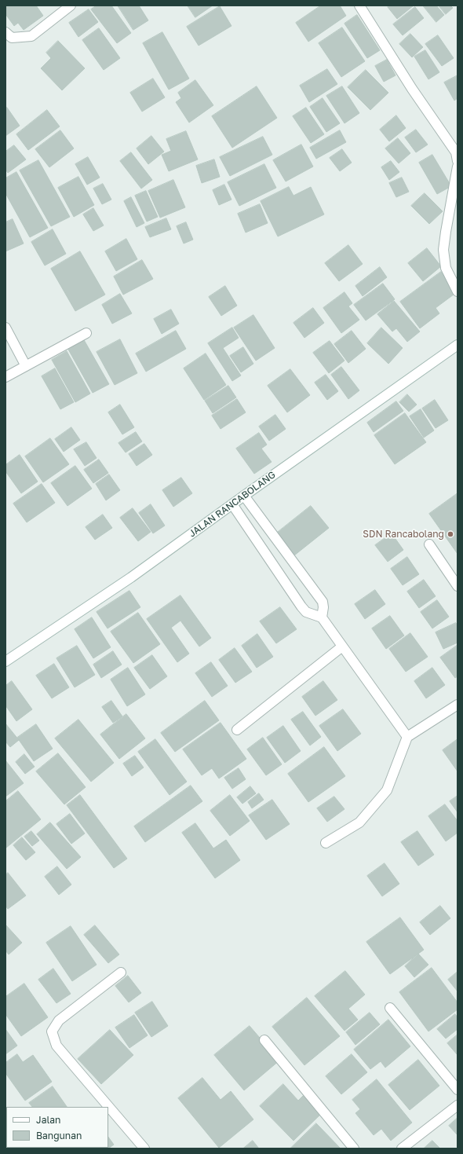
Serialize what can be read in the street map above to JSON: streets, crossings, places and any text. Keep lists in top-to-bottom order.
{
  "streets": {
    "street": ["JALAN RANCABOLANG"]
  },
  "places": ["SDN Rancabolang"],
  "legend": ["Jalan", "Bangunan"]
}
